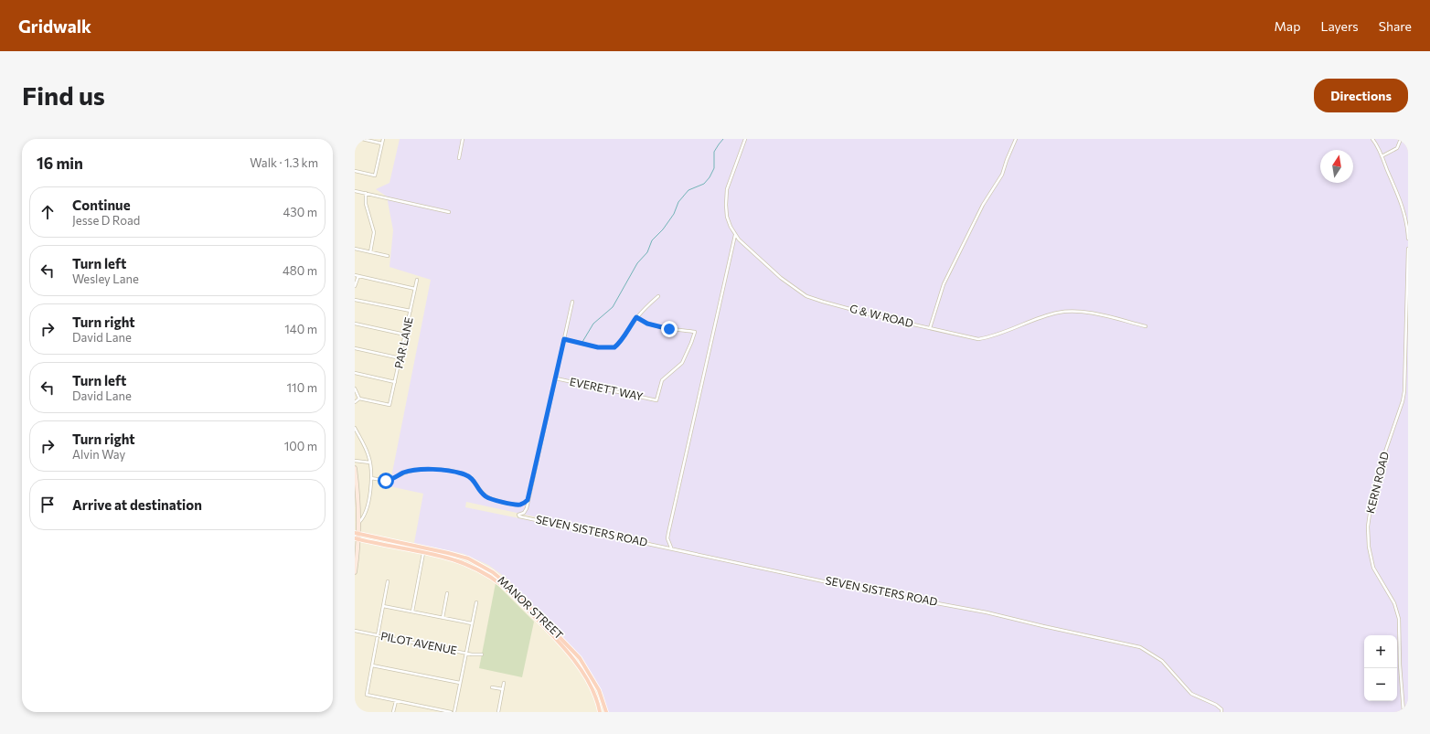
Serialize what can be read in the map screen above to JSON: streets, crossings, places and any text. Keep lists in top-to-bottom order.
{
  "streets": {
    "main road": ["MANOR STREET"],
    "street": [
      "G & W ROAD",
      "PAR LANE",
      "EVERETT WAY",
      "KERN ROAD",
      "SEVEN SISTERS ROAD",
      "PILOT AVENUE"
    ]
  },
  "north": "top",
  "page": {
    "header": "Gridwalk",
    "nav": ["Map", "Layers", "Share"],
    "buttons": "Directions",
    "title": "Find us",
    "heading": ["16 min", "Walk · 1.3 km"],
    "list": [
      ["Continue", "Jesse D Road", "430 m"],
      ["Turn left", "Wesley Lane", "480 m"],
      ["Turn right", "David Lane", "140 m"],
      ["Turn left", "David Lane", "110 m"],
      ["Turn right", "Alvin Way", "100 m"],
      "Arrive at destination"
    ],
    "map_buttons": ["+", "−"]
  }
}
